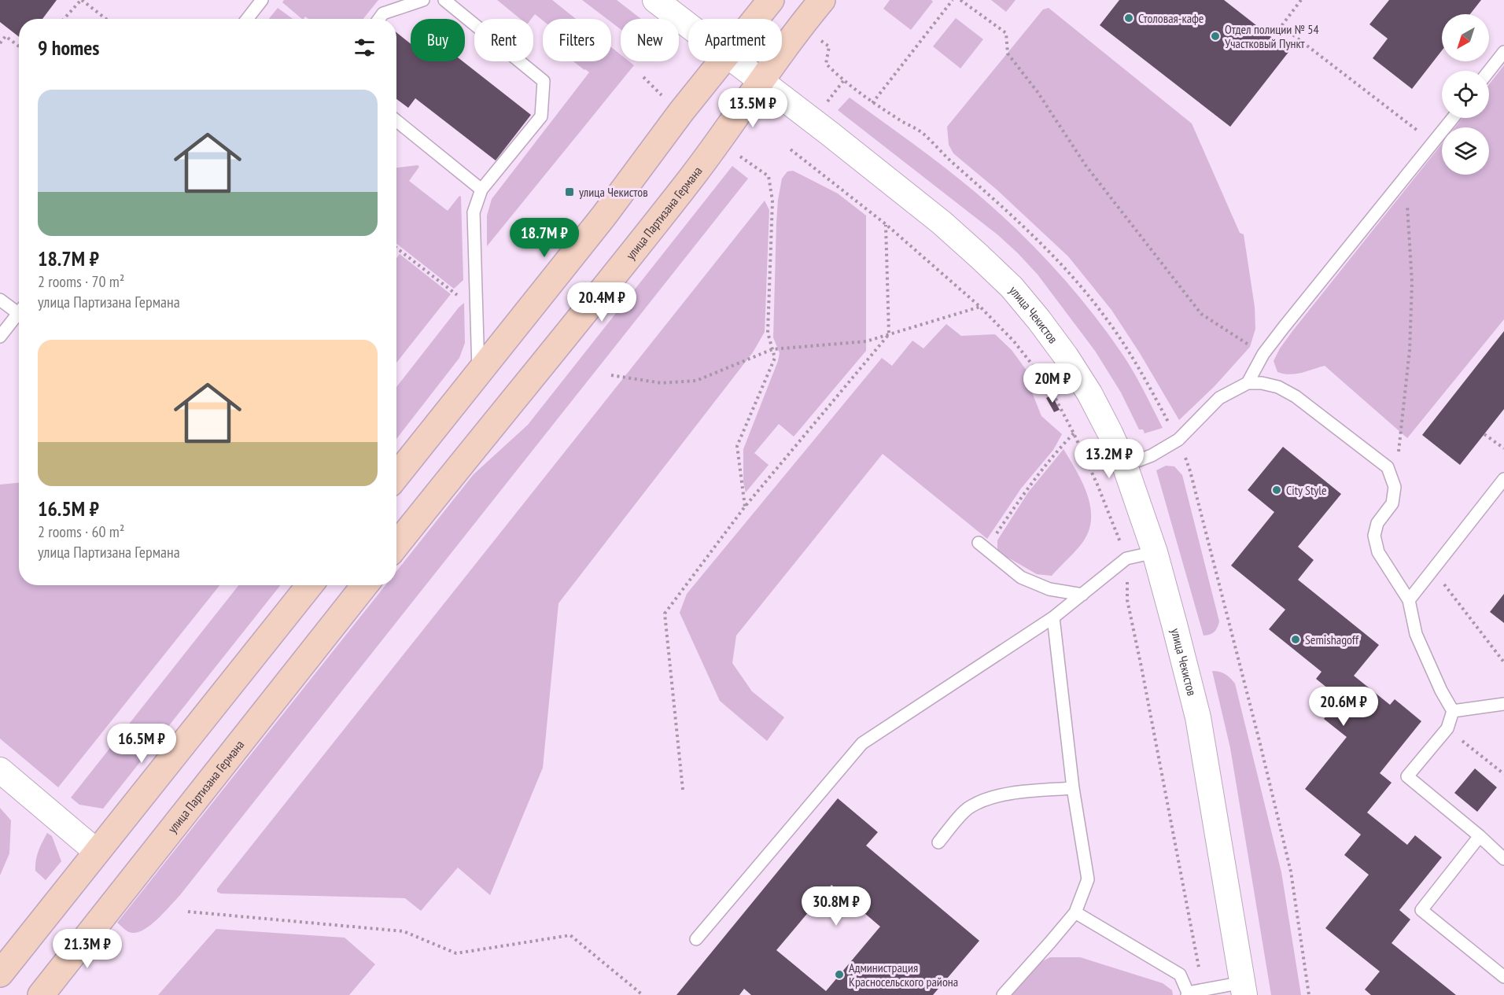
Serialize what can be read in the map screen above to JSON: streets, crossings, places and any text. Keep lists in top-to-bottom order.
{
  "streets": {
    "main road": ["улица Партизана Германа"],
    "street": ["улица Чекистов"]
  },
  "crossings": [
    ["улица Партизана Германа", "улица Чекистов"]
  ],
  "places": {
    "other": [
      "Столовая-кафе",
      "Отдел полиции № 54 Участковый Пункт",
      "City Style",
      "Semishagoff",
      "Администрация Красносельского района"
    ],
    "transit": ["улица Чекистов"]
  },
  "north": "bottom left",
  "page": {
    "chip": [
      "Buy",
      "Rent",
      "Filters",
      "New",
      "Apartment"
    ],
    "heading": "9 homes",
    "list": [
      {
        "name": "18.7M ₽",
        "note": "2 rooms · 70 m² · улица Партизана Германа"
      },
      {
        "name": "16.5M ₽",
        "note": "2 rooms · 60 m² · улица Партизана Германа"
      }
    ],
    "price": [
      "13.5M ₽",
      "18.7M ₽",
      "20.4M ₽",
      "20M ₽",
      "13.2M ₽",
      "20.6M ₽",
      "16.5M ₽",
      "30.8M ₽",
      "21.3M ₽"
    ]
  }
}
